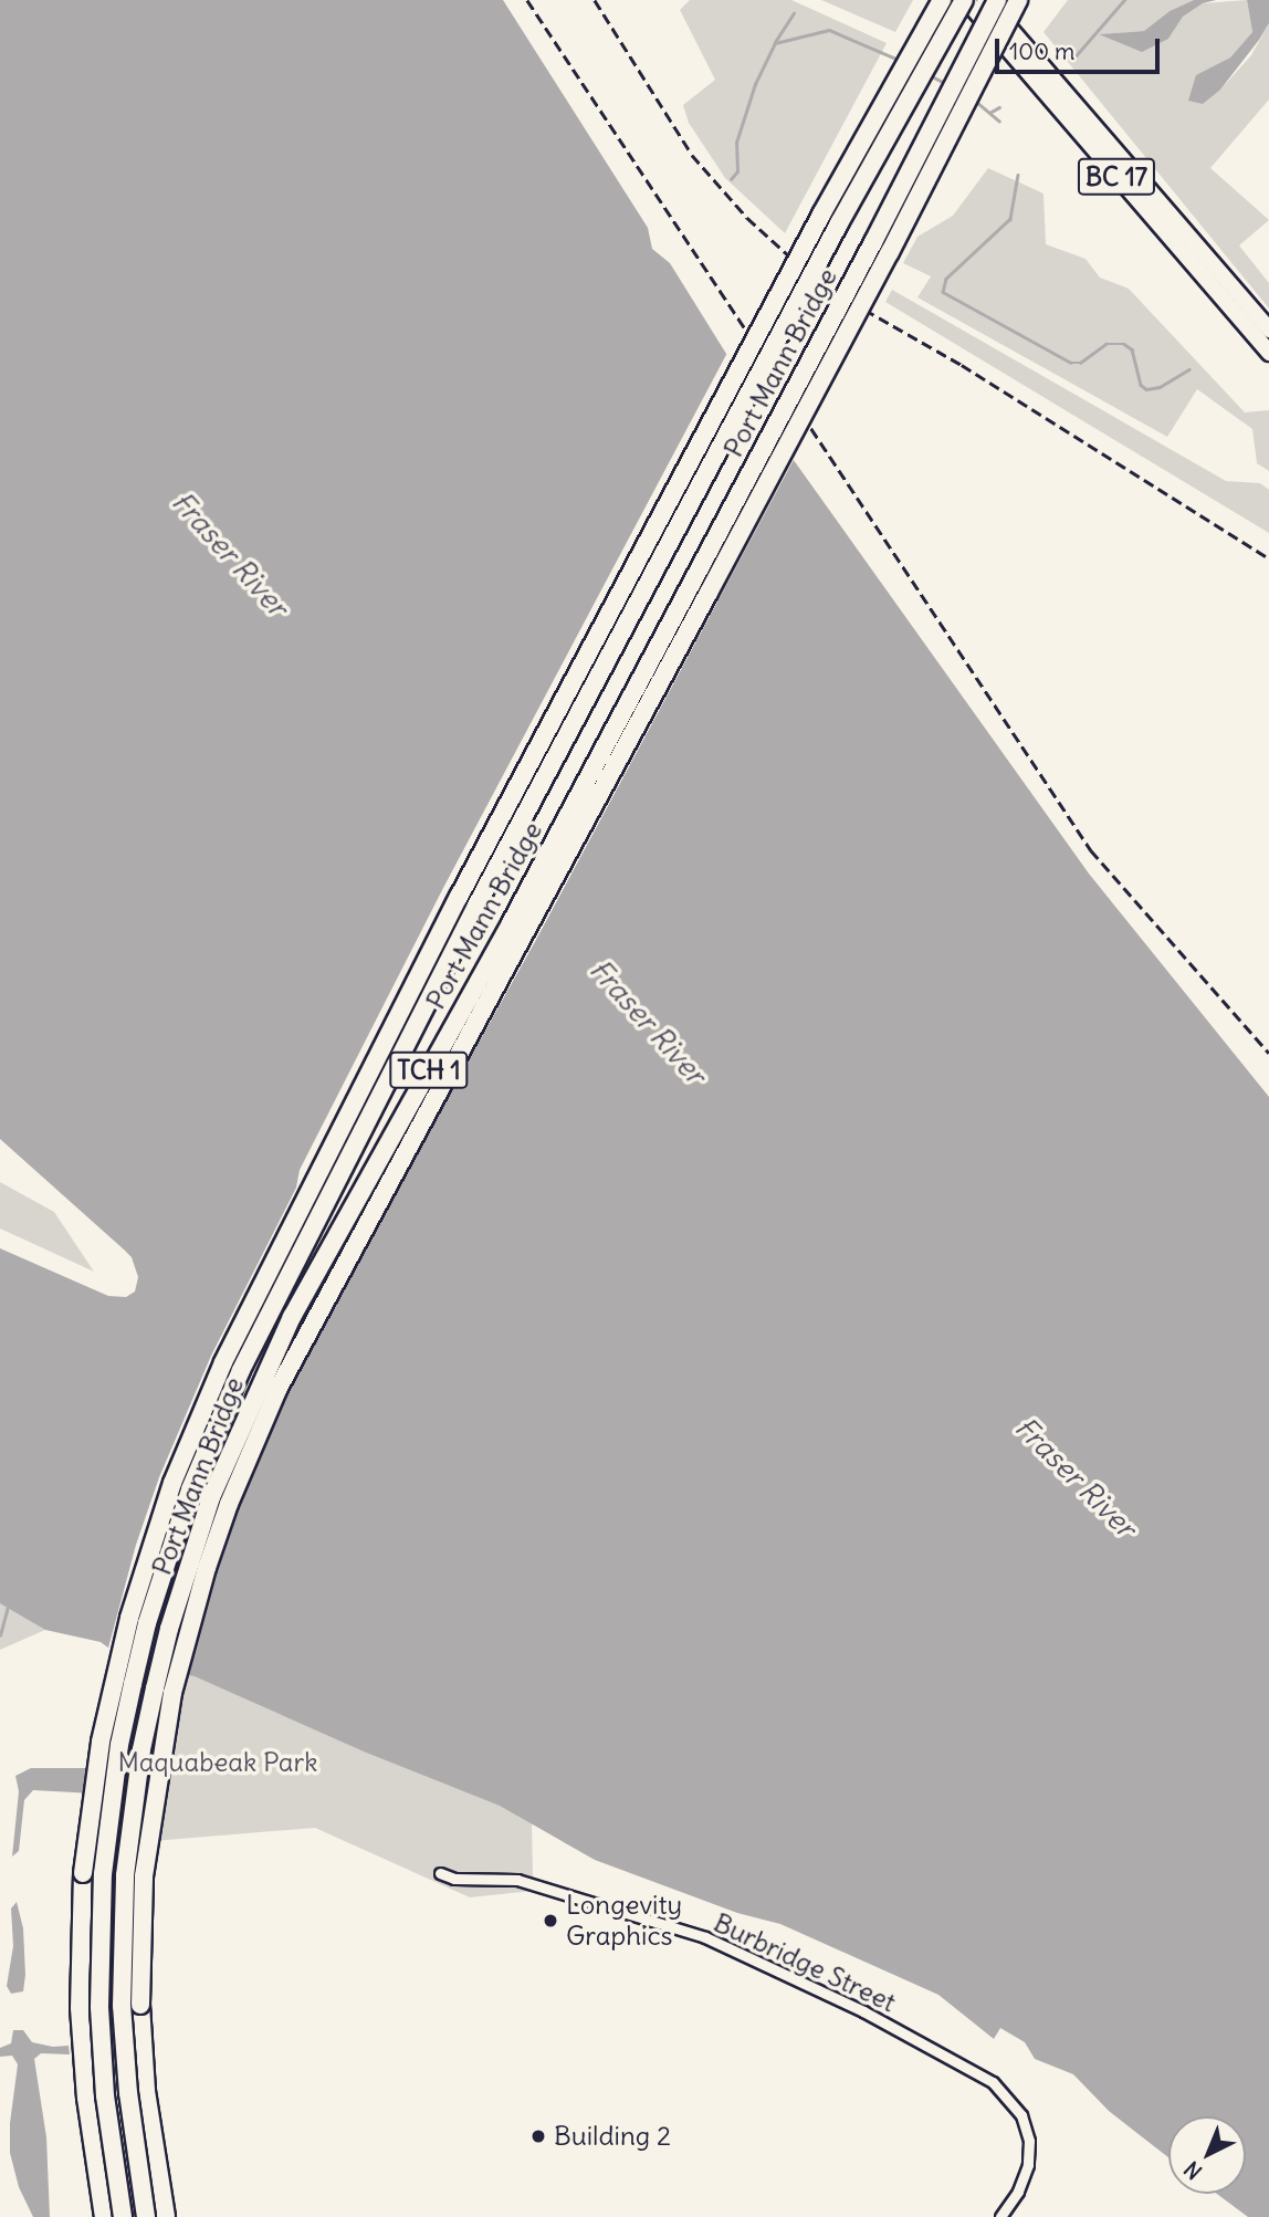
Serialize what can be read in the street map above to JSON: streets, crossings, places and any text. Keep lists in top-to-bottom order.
{
  "streets": {
    "highway": ["BC 17", "Port Mann Bridge", "TCH 1"],
    "street": ["Burbridge Street"]
  },
  "crossings": [
    ["BC 17", "Port Mann Bridge"]
  ],
  "water": ["Fraser River"],
  "parks": ["Maquabeak Park"],
  "places": ["Longevity Graphics", "Building 2"],
  "scale_bar": "100 m",
  "north": "bottom left"
}
